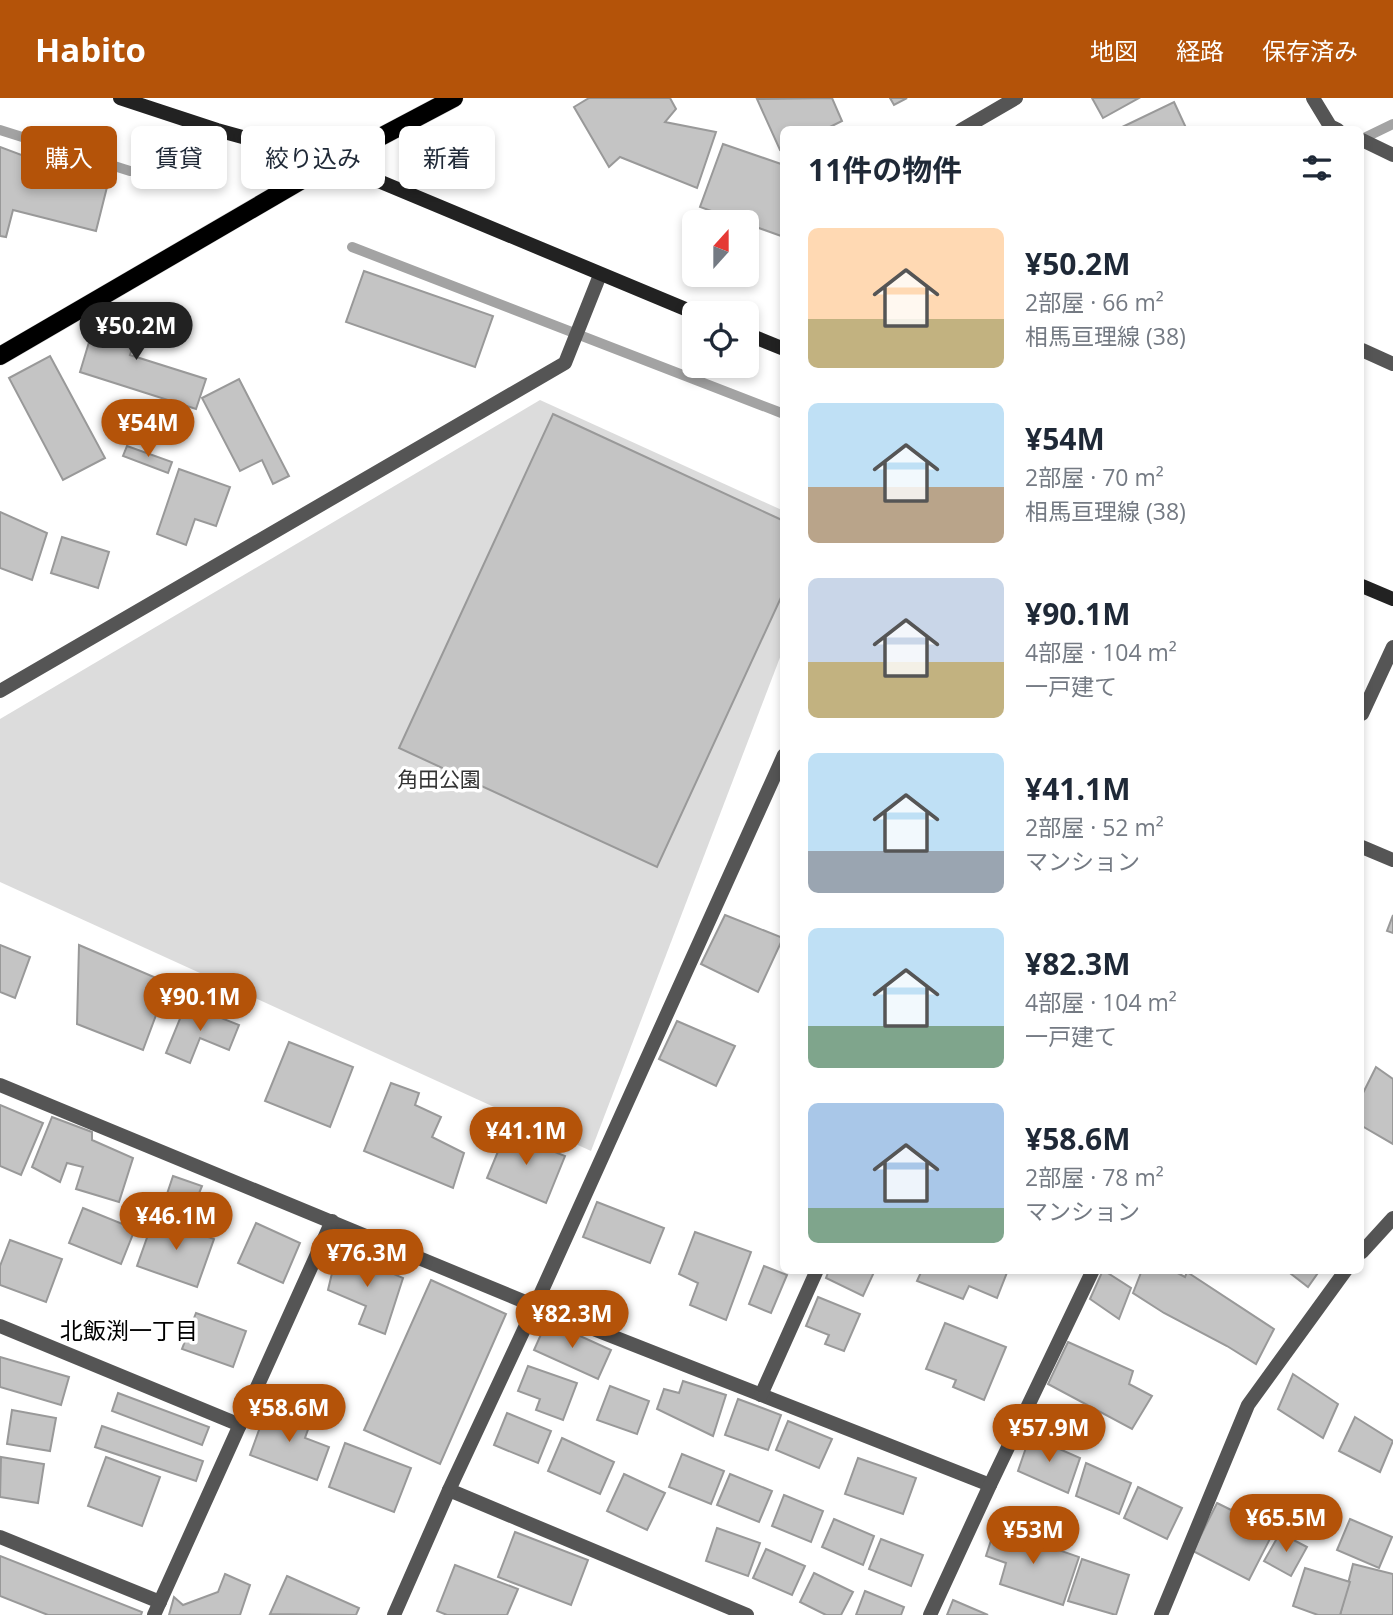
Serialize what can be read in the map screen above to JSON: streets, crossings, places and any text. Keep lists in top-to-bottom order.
{
  "districts": ["北飯渕一丁目"],
  "parks": ["角田公園"],
  "north": "top",
  "page": {
    "header": "Habito",
    "nav": ["地図", "経路", "保存済み"],
    "chip": [
      "購入",
      "賃貸",
      "絞り込み",
      "新着"
    ],
    "heading": "11件の物件",
    "list": [
      {
        "name": "¥50.2M",
        "note": "2部屋 · 66 m² · 相馬亘理線 (38)"
      },
      {
        "name": "¥54M",
        "note": "2部屋 · 70 m² · 相馬亘理線 (38)"
      },
      {
        "name": "¥90.1M",
        "note": "4部屋 · 104 m² · 一戸建て"
      },
      {
        "name": "¥41.1M",
        "note": "2部屋 · 52 m² · マンション"
      },
      {
        "name": "¥82.3M",
        "note": "4部屋 · 104 m² · 一戸建て"
      },
      {
        "name": "¥58.6M",
        "note": "2部屋 · 78 m² · マンション"
      }
    ],
    "price": [
      "¥50.2M",
      "¥54M",
      "¥90.1M",
      "¥41.1M",
      "¥46.1M",
      "¥76.3M",
      "¥82.3M",
      "¥58.6M",
      "¥57.9M",
      "¥65.5M",
      "¥53M"
    ]
  }
}
